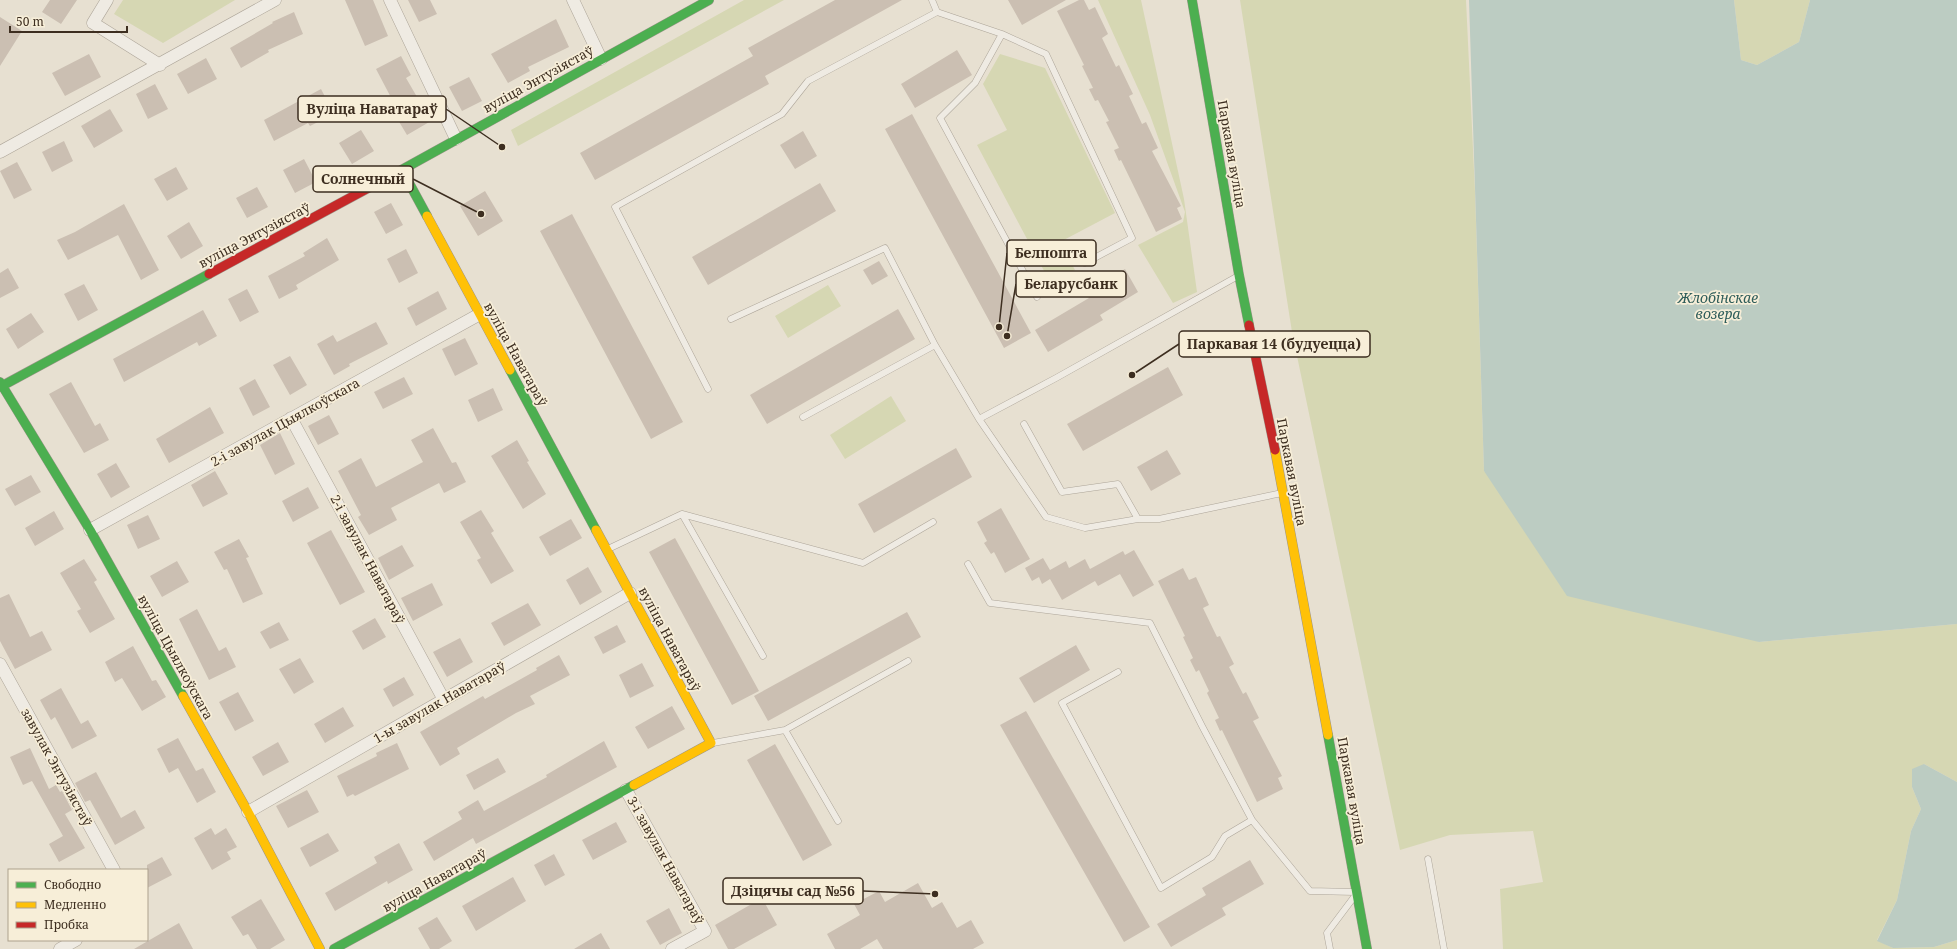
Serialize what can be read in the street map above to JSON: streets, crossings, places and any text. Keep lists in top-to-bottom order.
{
  "streets": {
    "main road": [
      "вуліца Энтузіястаў",
      "Паркавая вуліца",
      "вуліца Наватараў",
      "вуліца Цыялкоўскага"
    ],
    "street": [
      "2-і завулак Цыялкоўскага",
      "2-і завулак Наватараў",
      "1-ы завулак Наватараў",
      "завулак Энтузіястаў",
      "3-і завулак Наватараў"
    ]
  },
  "crossings": [
    ["вуліца Энтузіястаў", "вуліца Наватараў"],
    ["вуліца Энтузіястаў", "вуліца Цыялкоўскага"],
    ["вуліца Наватараў", "2-і завулак Цыялкоўскага"],
    ["вуліца Наватараў", "1-ы завулак Наватараў"],
    ["вуліца Наватараў", "3-і завулак Наватараў"],
    ["2-і завулак Цыялкоўскага", "2-і завулак Наватараў"],
    ["2-і завулак Цыялкоўскага", "вуліца Цыялкоўскага"],
    ["2-і завулак Наватараў", "1-ы завулак Наватараў"],
    ["вуліца Цыялкоўскага", "1-ы завулак Наватараў"]
  ],
  "water": ["Жлобінскае возера"],
  "places": [
    "Вуліца Наватараў",
    "Солнечный",
    "Белпошта",
    "Беларусбанк",
    "Паркавая 14 (будуецца)",
    "Дзіцячы сад №56"
  ],
  "legend": ["Свободно", "Медленно", "Пробка"],
  "scale_bar": "50 m"
}
